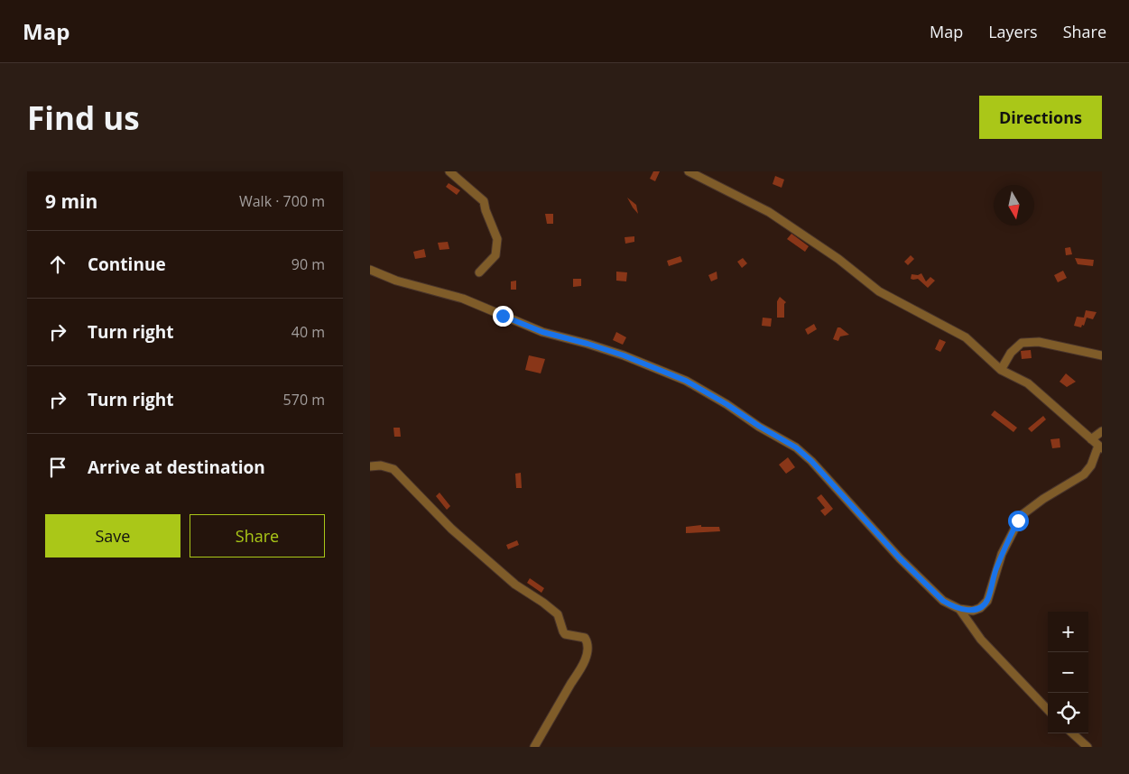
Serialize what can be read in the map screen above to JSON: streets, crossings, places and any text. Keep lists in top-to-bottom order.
{
  "north": "bottom",
  "page": {
    "header": "Map",
    "nav": ["Map", "Layers", "Share"],
    "buttons": [
      "Directions",
      ["Save", "Share"]
    ],
    "title": "Find us",
    "heading": ["9 min", "Walk · 700 m"],
    "list": [
      ["Continue", "90 m"],
      ["Turn right", "40 m"],
      ["Turn right", "570 m"],
      "Arrive at destination"
    ],
    "map_buttons": ["+", "−"]
  }
}
